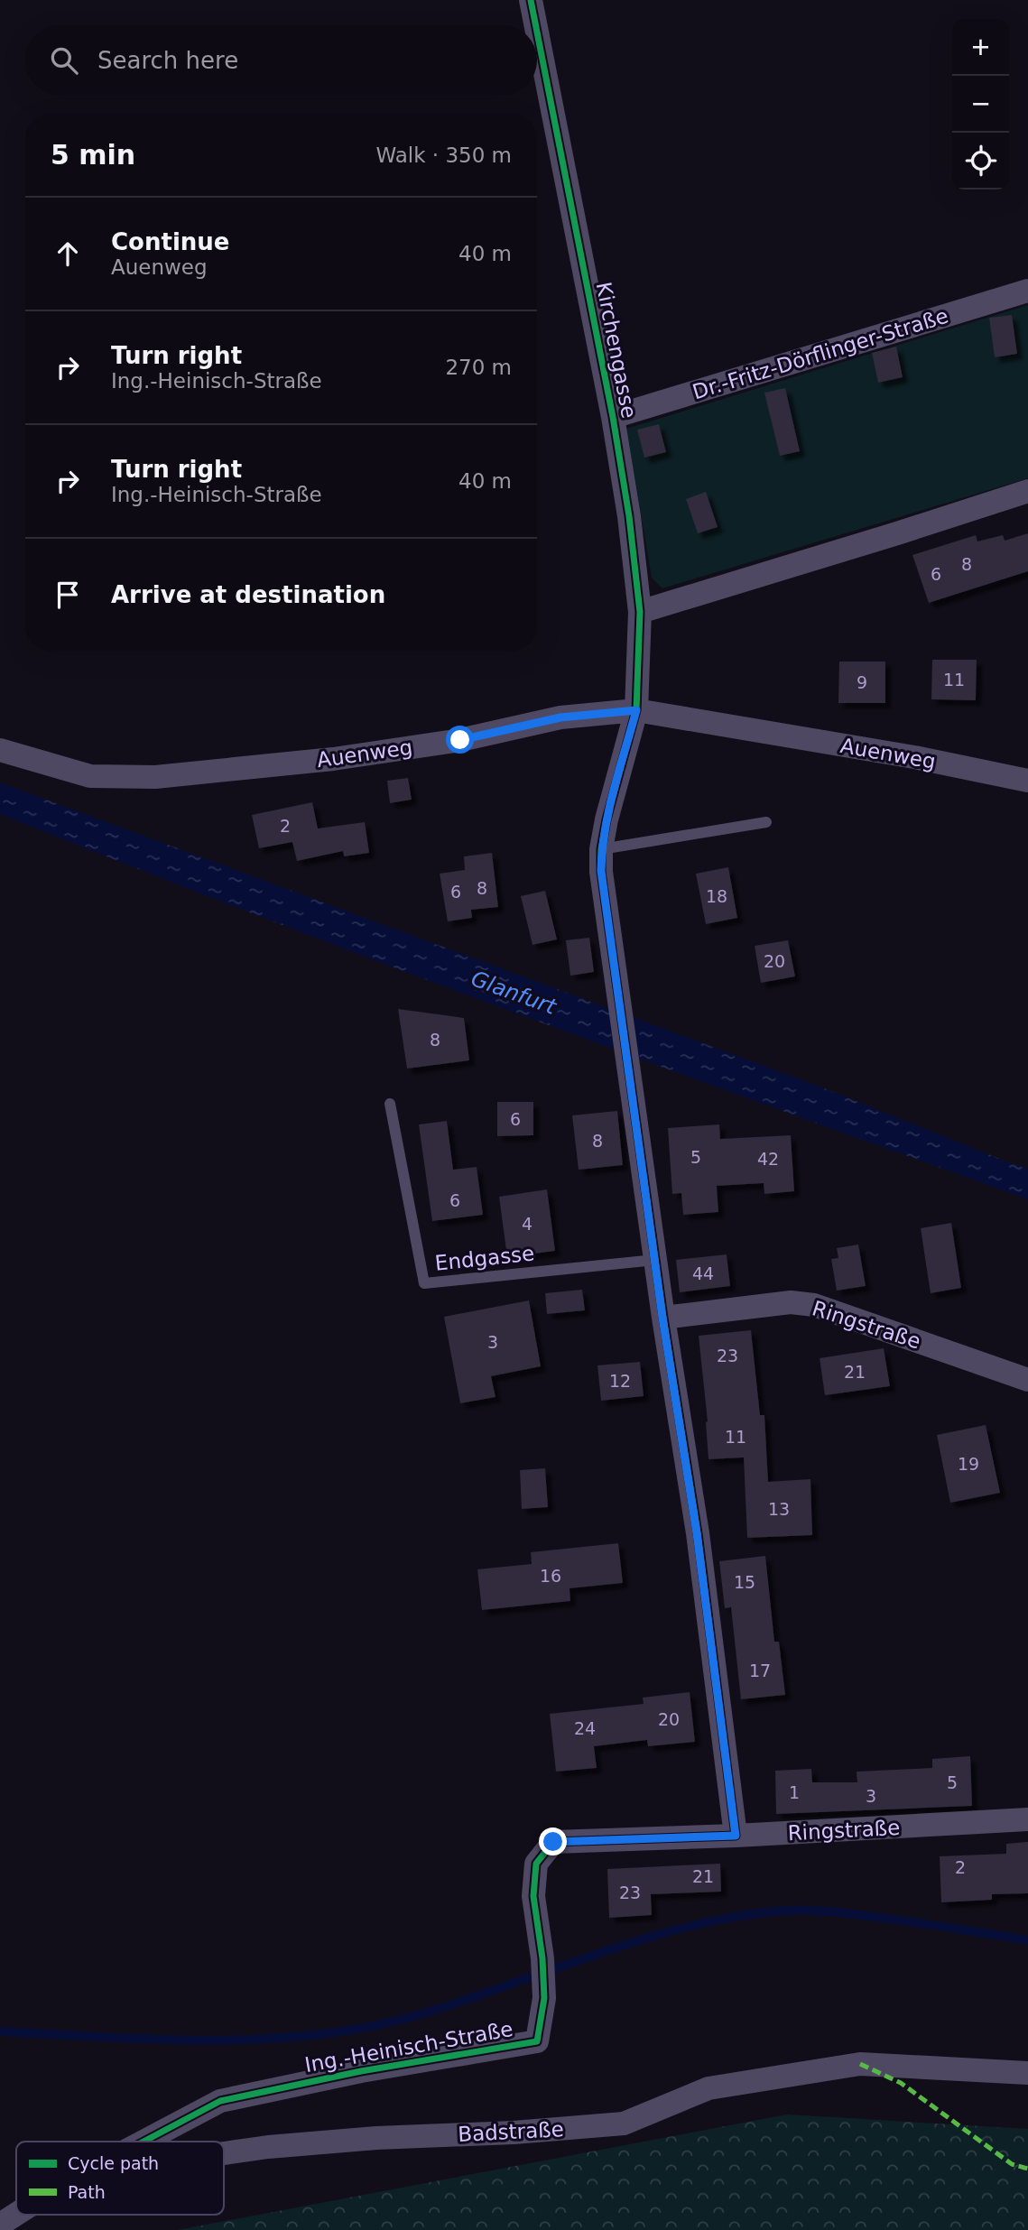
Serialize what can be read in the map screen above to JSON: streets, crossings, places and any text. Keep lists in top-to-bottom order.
{
  "streets": {
    "street": [
      "Kirchengasse",
      "Dr.-Fritz-Dörflinger-Straße",
      "Auenweg",
      "Ringstraße",
      "Ing.-Heinisch-Straße",
      "Badstraße"
    ],
    "lane": ["Endgasse"]
  },
  "crossings": [
    ["Kirchengasse", "Dr.-Fritz-Dörflinger-Straße"],
    ["Kirchengasse", "Auenweg"],
    ["Ringstraße", "Ing.-Heinisch-Straße"]
  ],
  "water": ["Glanfurt"],
  "house_numbers": [
    "8",
    "6",
    "11",
    "9",
    "2",
    "8",
    "6",
    "18",
    "20",
    "8",
    "6",
    "8",
    "5",
    "42",
    "6",
    "4",
    "44",
    "3",
    "23",
    "21",
    "12",
    "11",
    "19",
    "13",
    "16",
    "15",
    "17",
    "20",
    "24",
    "5",
    "1",
    "3",
    "2",
    "21",
    "23"
  ],
  "legend": ["Cycle path", "Path"],
  "page": {
    "map_buttons": ["+", "−"],
    "search": "Search here",
    "heading": ["5 min", "Walk · 350 m"],
    "list": [
      ["Continue", "Auenweg", "40 m"],
      ["Turn right", "Ing.-Heinisch-Straße", "270 m"],
      ["Turn right", "Ing.-Heinisch-Straße", "40 m"],
      "Arrive at destination"
    ]
  }
}
